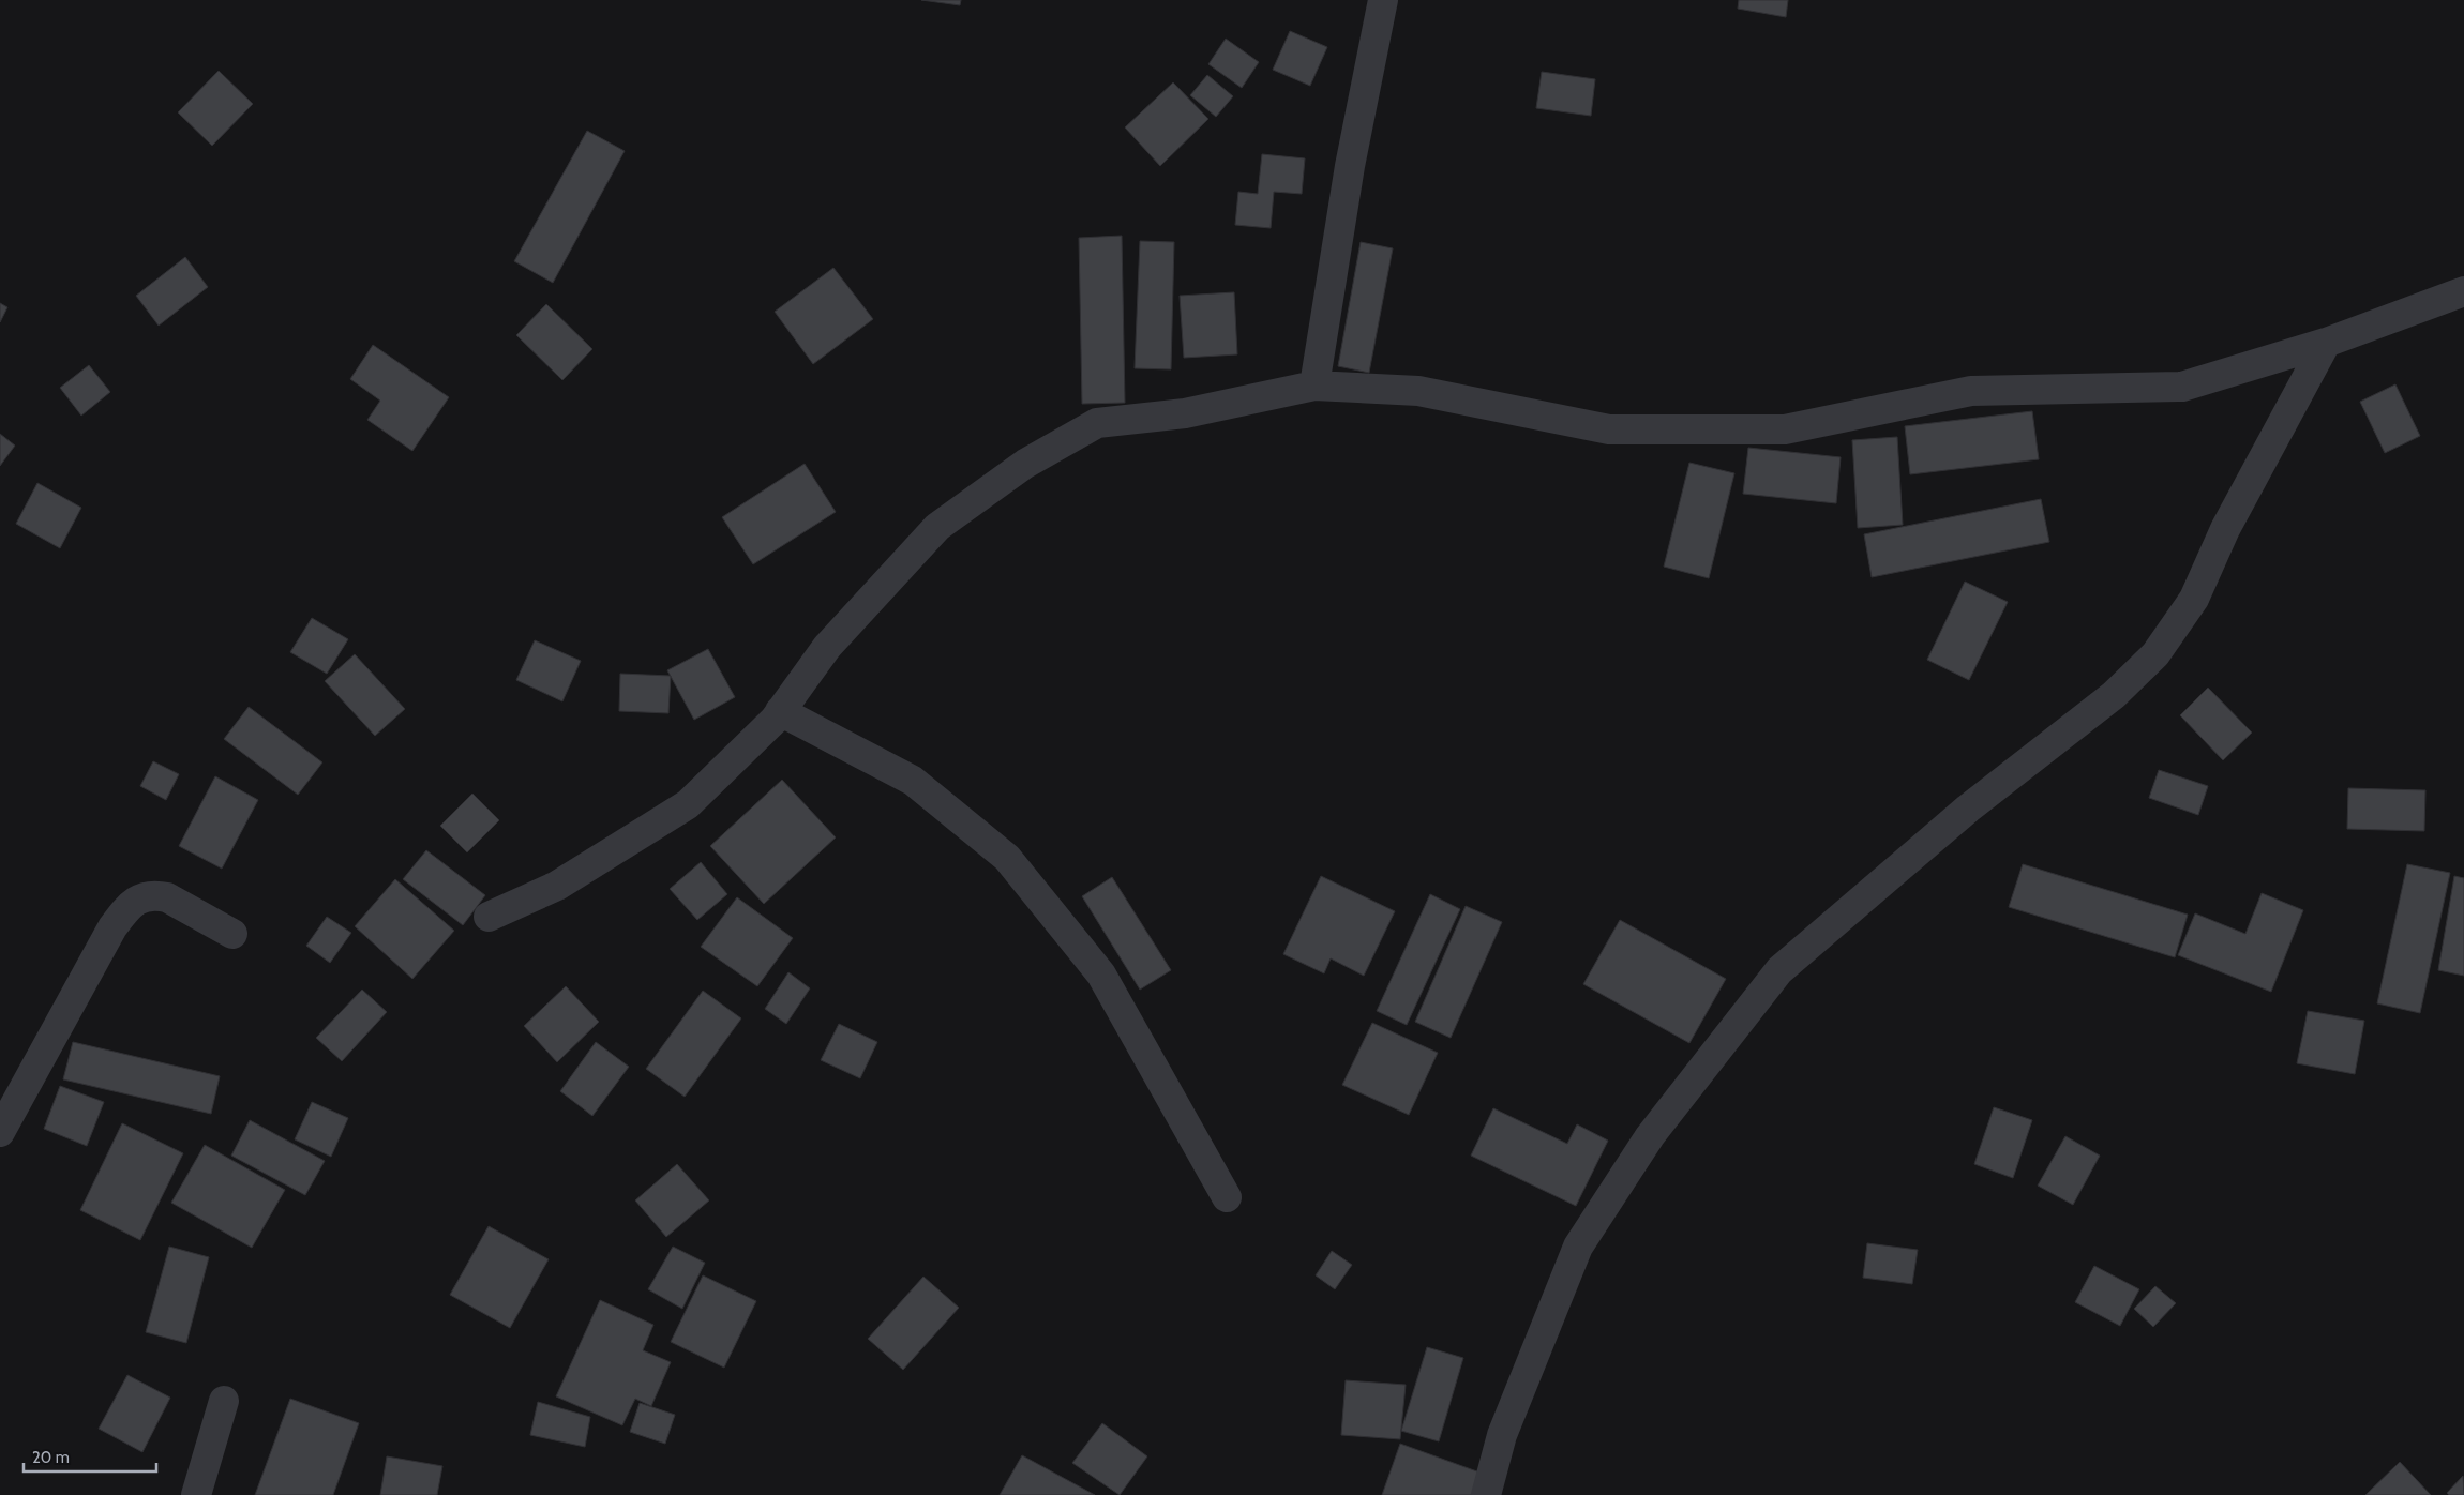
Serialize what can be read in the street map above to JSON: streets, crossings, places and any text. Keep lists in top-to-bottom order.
{
  "scale_bar": "20 m"
}
